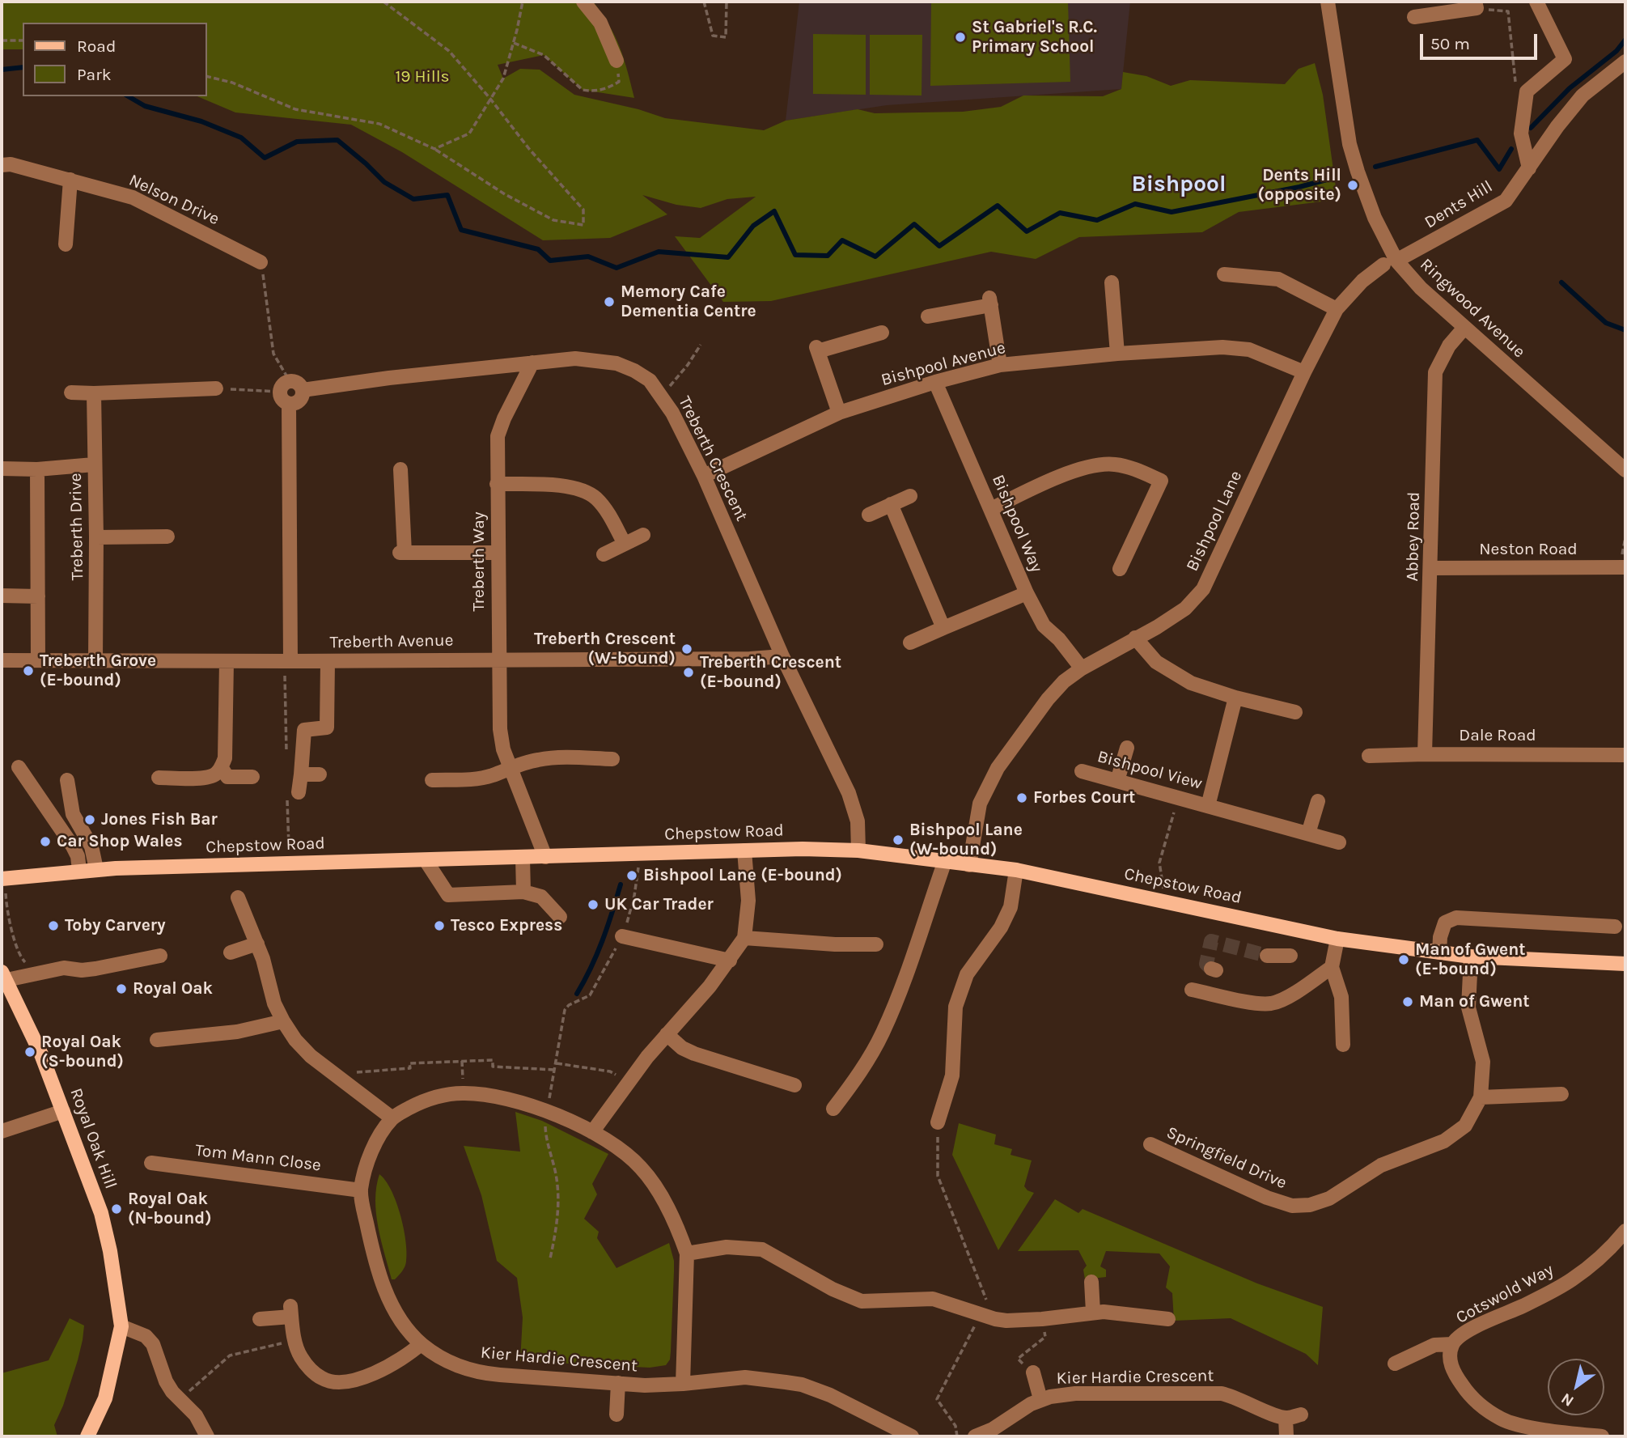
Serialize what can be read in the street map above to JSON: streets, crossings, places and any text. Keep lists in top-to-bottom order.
{
  "streets": {
    "main road": ["Chepstow Road", "Royal Oak Hill"],
    "street": [
      "Nelson Drive",
      "Dents Hill",
      "Ringwood Avenue",
      "Bishpool Avenue",
      "Treberth Crescent",
      "Bishpool Lane",
      "Bishpool Way",
      "Treberth Drive",
      "Abbey Road",
      "Neston Road",
      "Treberth Way",
      "Treberth Avenue",
      "Dale Road",
      "Bishpool View",
      "Tom Mann Close",
      "Springfield Drive",
      "Cotswold Way",
      "Kier Hardie Crescent"
    ]
  },
  "crossings": [
    ["Dents Hill", "Ringwood Avenue"],
    ["Dents Hill", "Bishpool Lane"],
    ["Ringwood Avenue", "Bishpool Lane"],
    ["Ringwood Avenue", "Abbey Road"],
    ["Bishpool Avenue", "Treberth Crescent"],
    ["Bishpool Avenue", "Bishpool Lane"],
    ["Bishpool Avenue", "Bishpool Way"],
    ["Treberth Crescent", "Treberth Way"],
    ["Treberth Crescent", "Treberth Avenue"],
    ["Treberth Crescent", "Chepstow Road"],
    ["Bishpool Lane", "Bishpool Way"],
    ["Bishpool Lane", "Chepstow Road"],
    ["Treberth Drive", "Treberth Avenue"],
    ["Abbey Road", "Neston Road"],
    ["Abbey Road", "Dale Road"],
    ["Treberth Way", "Treberth Avenue"],
    ["Treberth Way", "Chepstow Road"],
    ["Chepstow Road", "Springfield Drive"],
    ["Tom Mann Close", "Kier Hardie Crescent"]
  ],
  "districts": ["Bishpool"],
  "parks": ["19 Hills"],
  "places": [
    "St Gabriel's R.C. Primary School",
    "Dents Hill (opposite)",
    "Memory Cafe Dementia Centre",
    "Treberth Crescent (W-bound)",
    "Treberth Grove (E-bound)",
    "Treberth Crescent (E-bound)",
    "Forbes Court",
    "Jones Fish Bar",
    "Bishpool Lane (W-bound)",
    "Car Shop Wales",
    "Bishpool Lane (E-bound)",
    "UK Car Trader",
    "Toby Carvery",
    "Tesco Express",
    "Man of Gwent (E-bound)",
    "Royal Oak",
    "Man of Gwent",
    "Royal Oak (S-bound)",
    "Royal Oak (N-bound)"
  ],
  "legend": ["Road", "Park"],
  "scale_bar": "50 m",
  "north": "bottom left"
}
